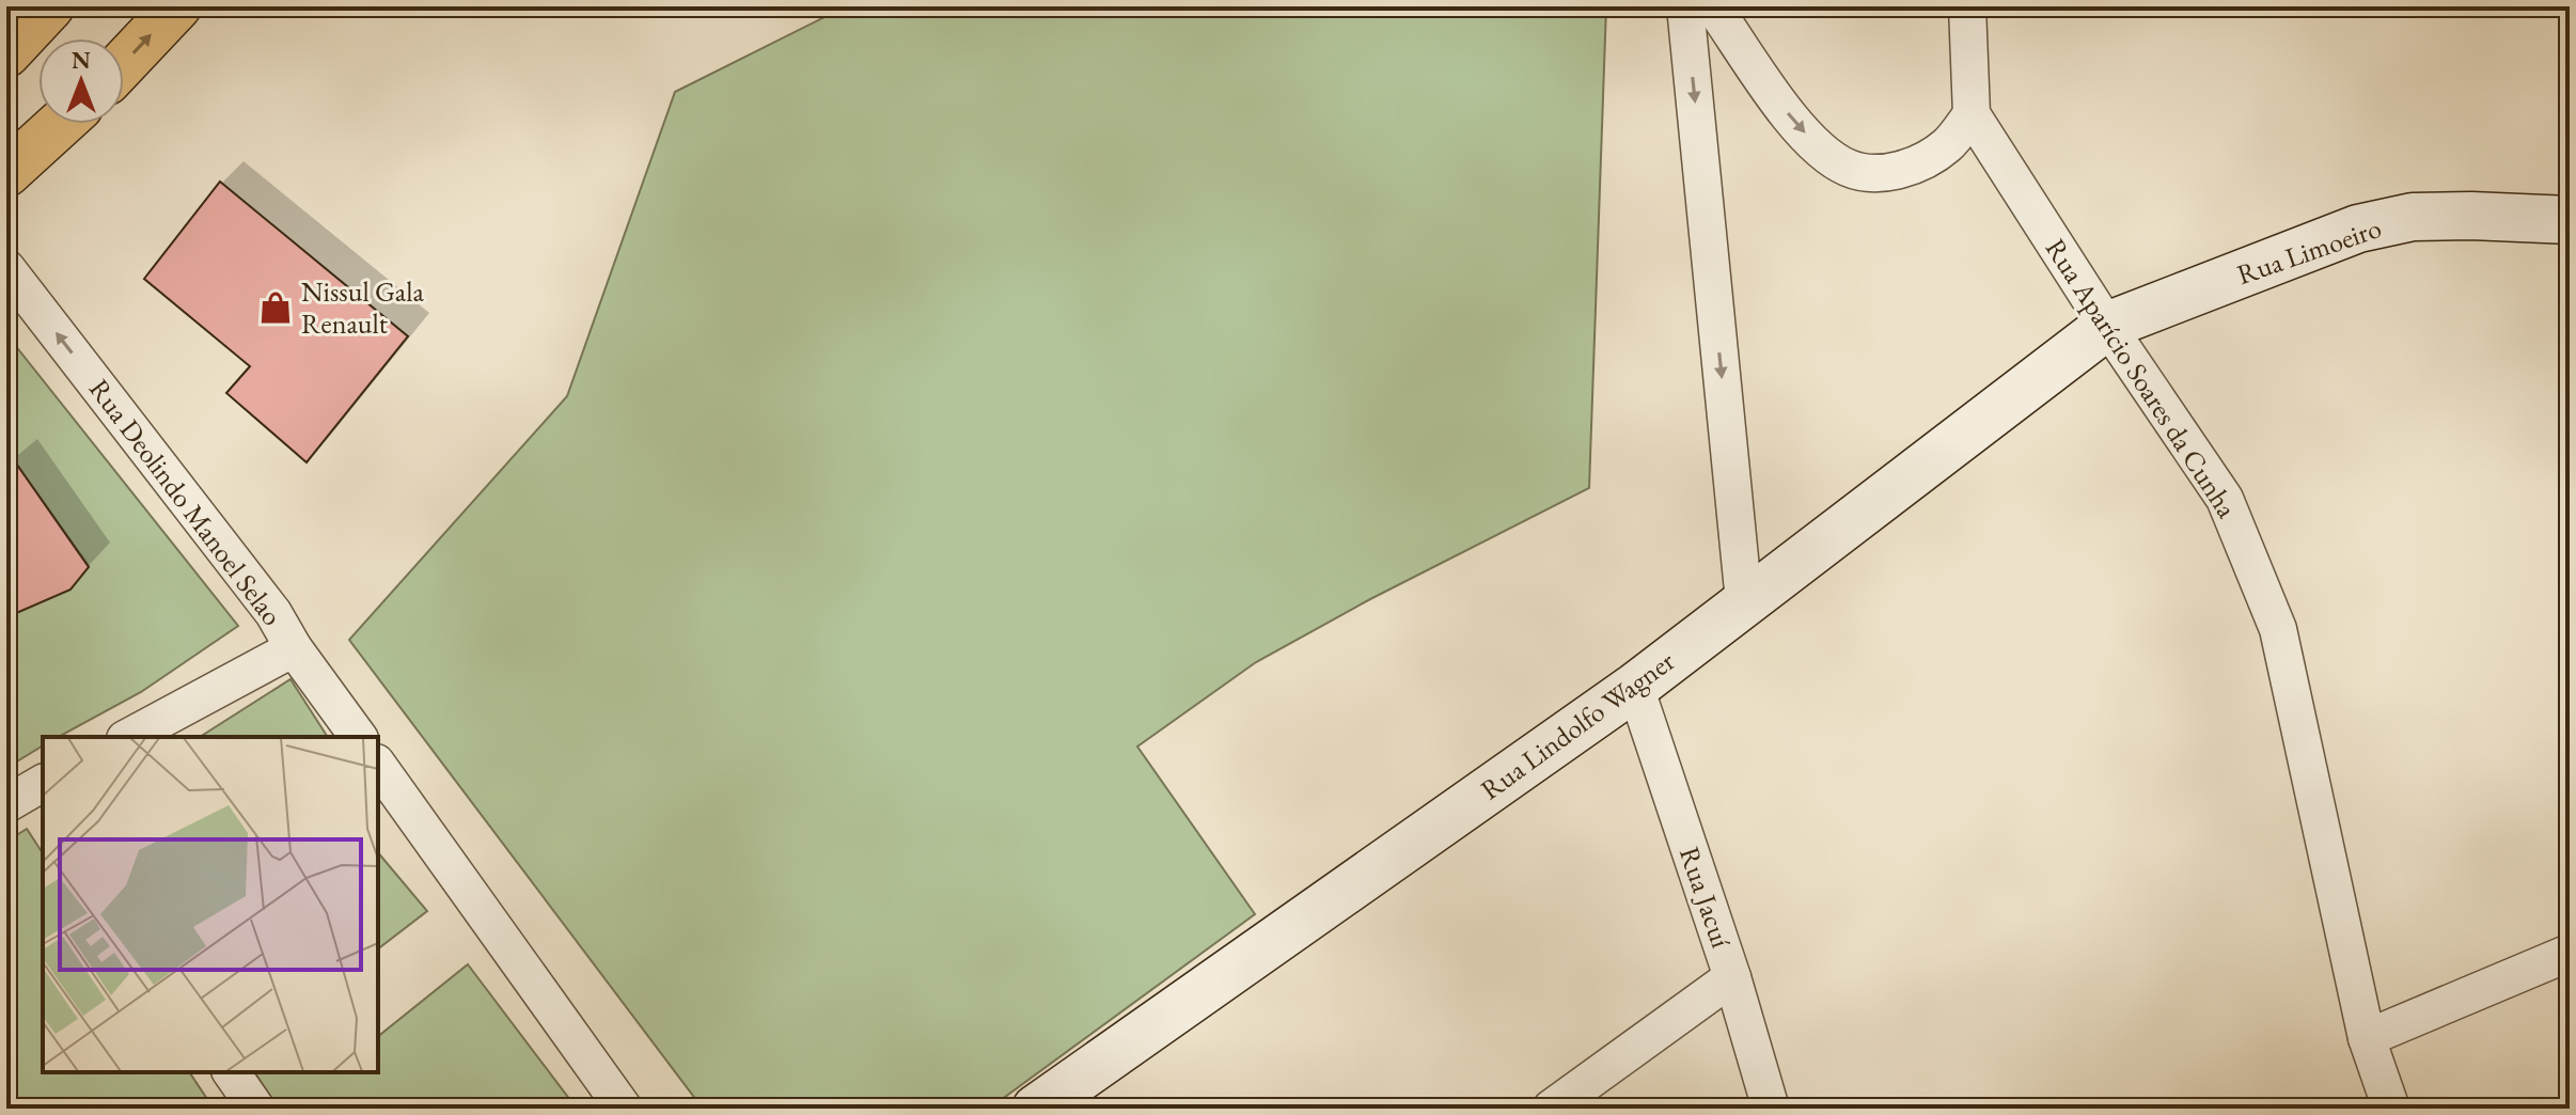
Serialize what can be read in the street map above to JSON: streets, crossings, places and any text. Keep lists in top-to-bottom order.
{
  "streets": {
    "street": [
      "Rua Limoeiro",
      "Rua Aparício Soares da Cunha",
      "Rua Deolindo Manoel Selao",
      "Rua Lindolfo Wagner",
      "Rua Jacuí"
    ]
  },
  "crossings": [
    ["Rua Limoeiro", "Rua Aparício Soares da Cunha"],
    ["Rua Limoeiro", "Rua Lindolfo Wagner"],
    ["Rua Aparício Soares da Cunha", "Rua Lindolfo Wagner"],
    ["Rua Lindolfo Wagner", "Rua Jacuí"]
  ],
  "one_way": ["Rua Deolindo Manoel Selao"],
  "places": {
    "shop": ["Nissul Gala Renault"]
  },
  "north": "top"
}
